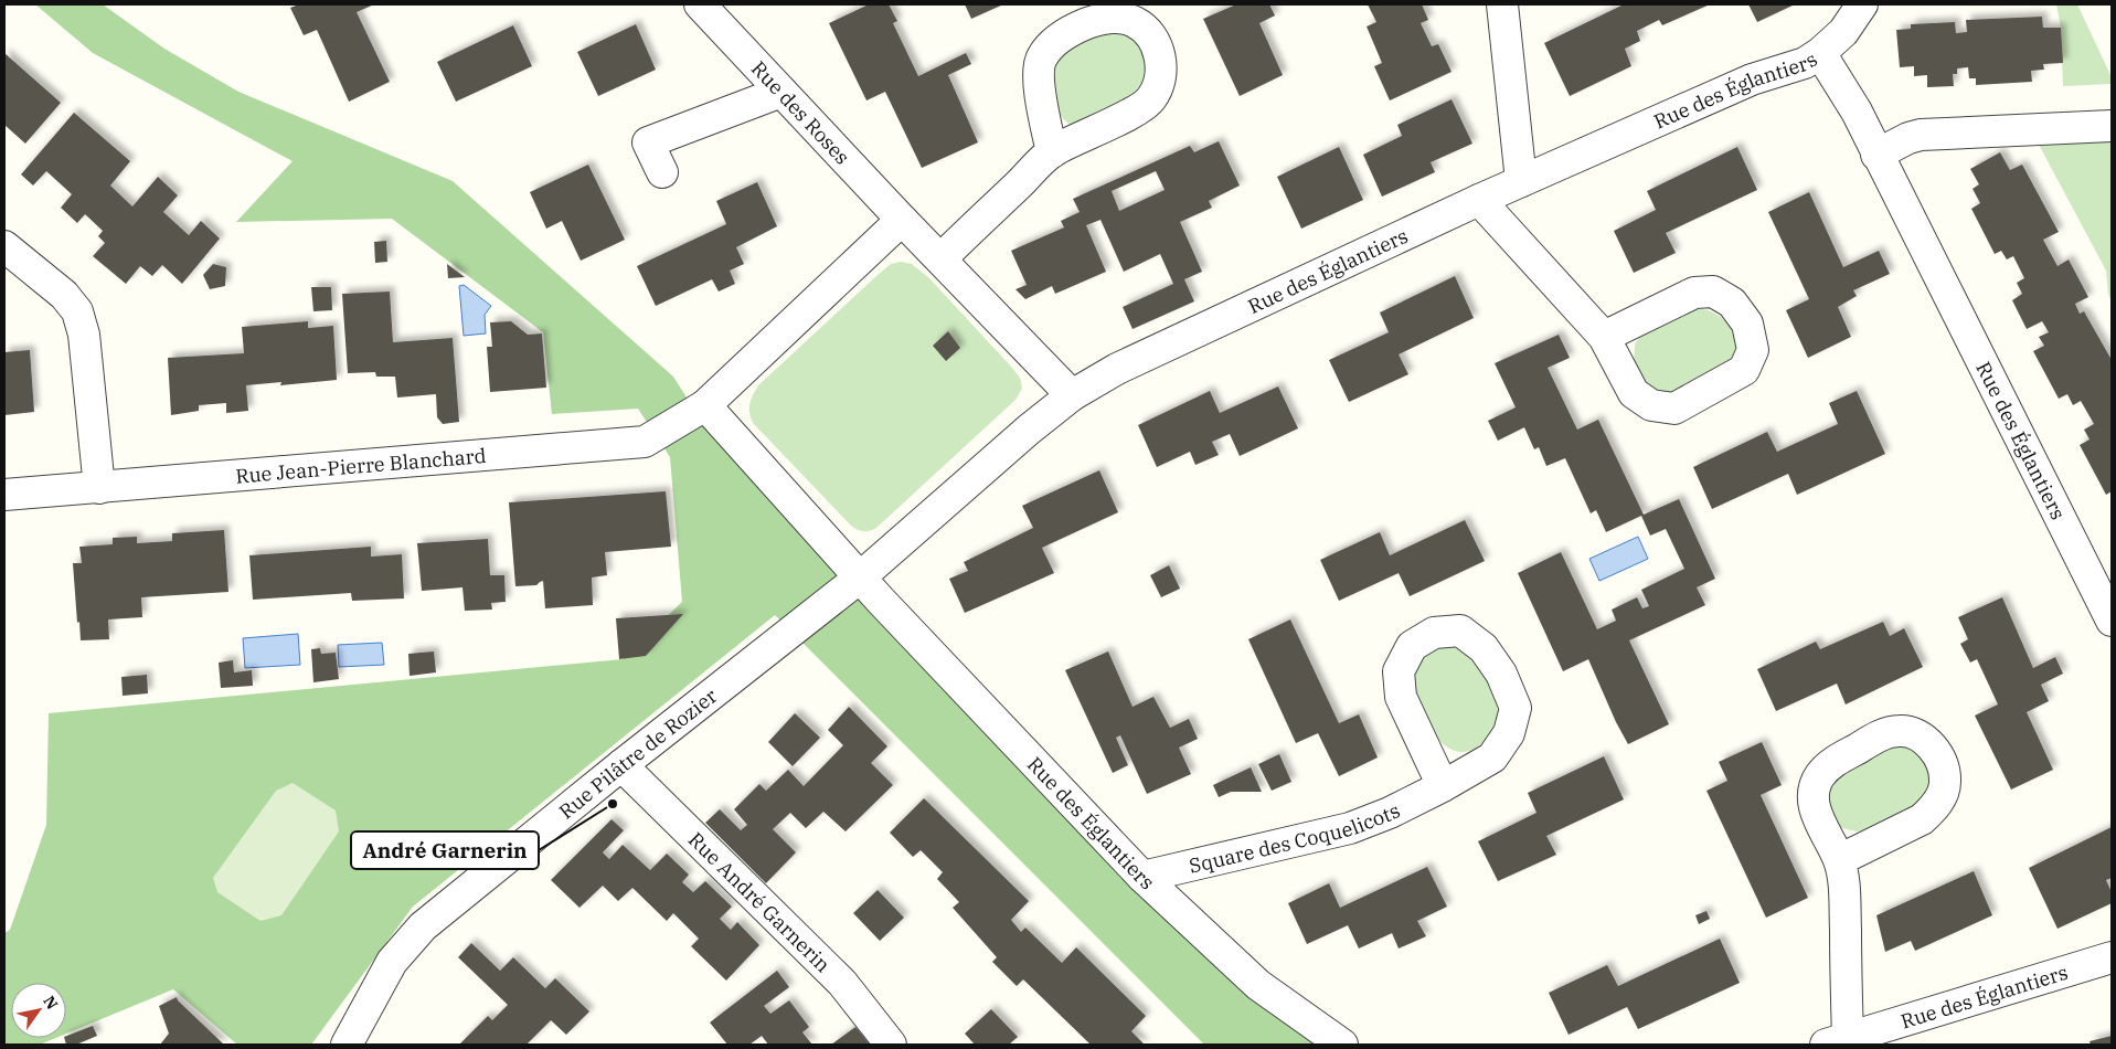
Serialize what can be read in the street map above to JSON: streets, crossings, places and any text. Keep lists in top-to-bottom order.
{
  "streets": {
    "street": [
      "Rue des Églantiers",
      "Rue des Roses",
      "Rue Jean-Pierre Blanchard",
      "Rue Pilâtre de Rozier",
      "Square des Coquelicots",
      "Rue André Garnerin"
    ]
  },
  "crossings": [
    ["Rue des Églantiers", "Rue des Roses"],
    ["Rue des Églantiers", "Rue Jean-Pierre Blanchard"],
    ["Rue des Églantiers", "Rue Pilâtre de Rozier"],
    ["Rue des Églantiers", "Square des Coquelicots"],
    ["Rue des Roses", "Rue Jean-Pierre Blanchard"],
    ["Rue Pilâtre de Rozier", "Rue André Garnerin"]
  ],
  "places": ["André Garnerin"],
  "north": "top right"
}
